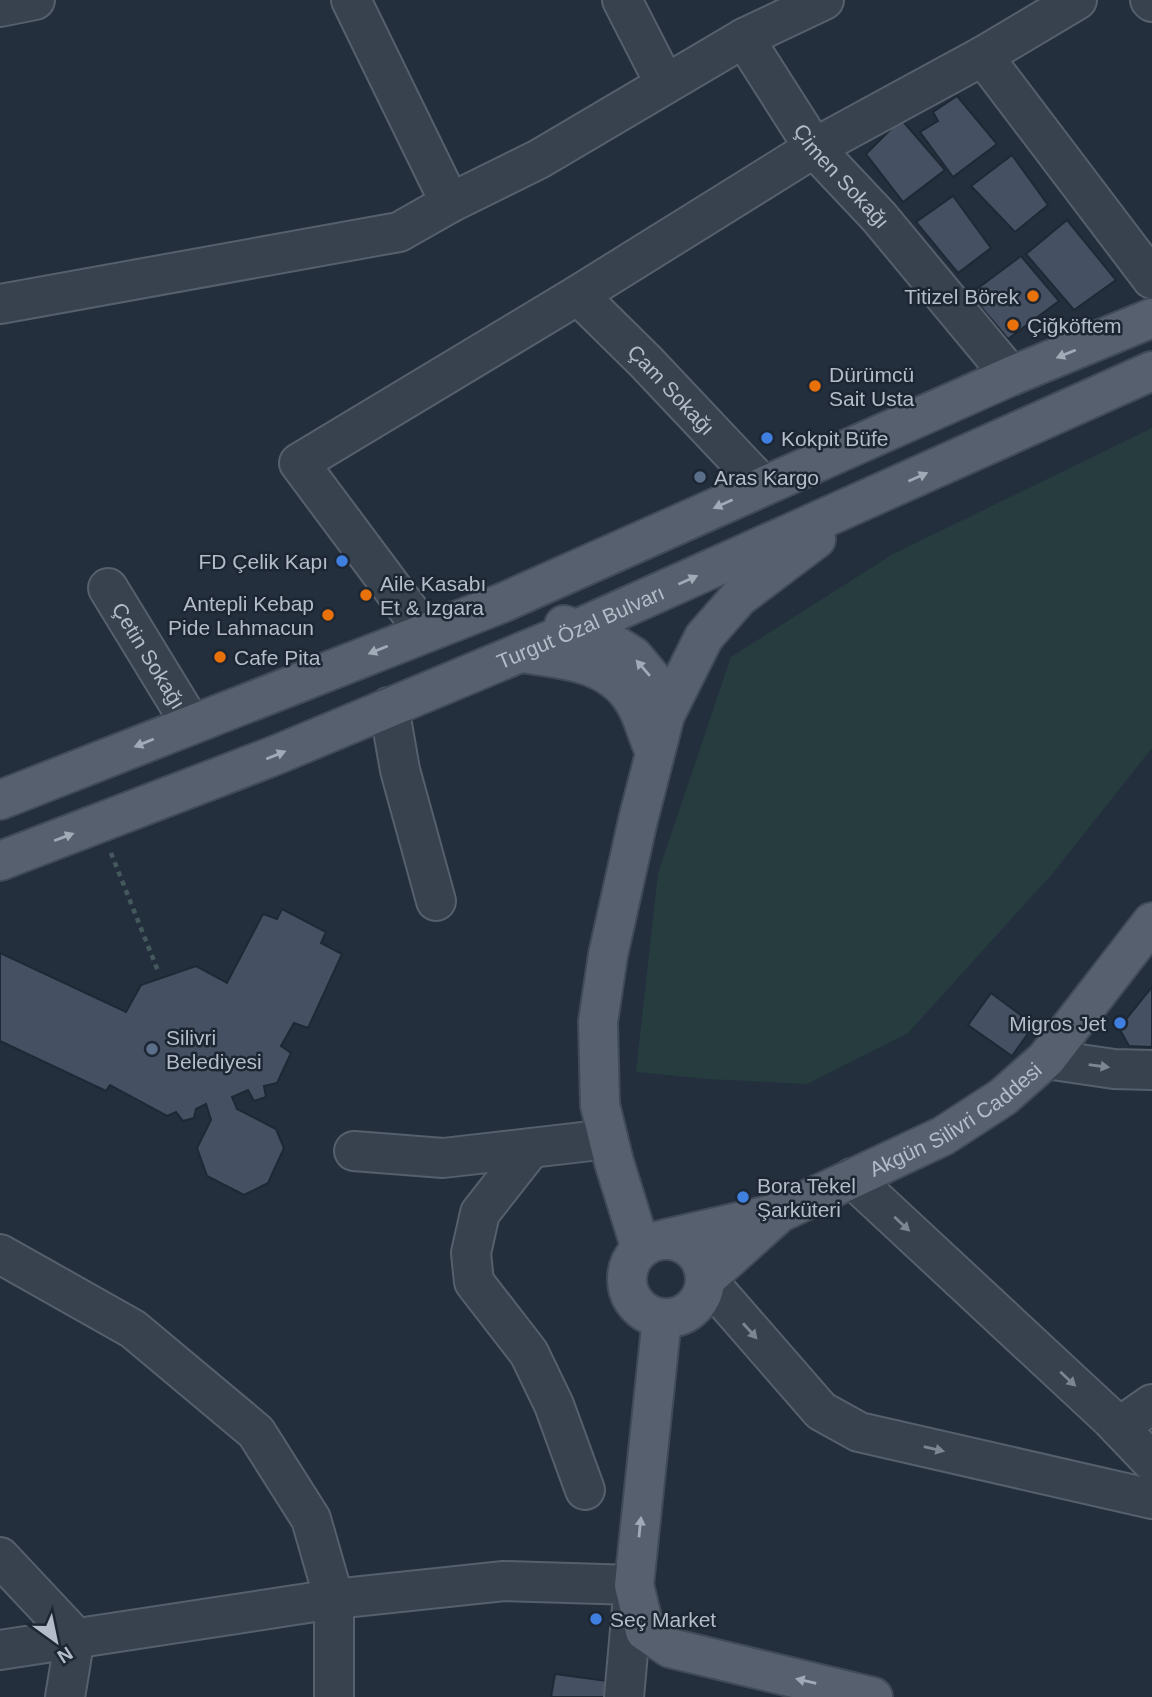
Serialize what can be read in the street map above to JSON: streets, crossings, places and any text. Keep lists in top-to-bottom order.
{
  "streets": {
    "main road": ["Turgut Özal Bulvarı", "Akgün Silivri Caddesi"],
    "street": ["Çimen Sokağı", "Çam Sokağı", "Çetin Sokağı"]
  },
  "places": [
    "Titizel Börek",
    "Çiğköftem",
    "Dürümcü Sait Usta",
    "Kokpit Büfe",
    "Aras Kargo",
    "FD Çelik Kapı",
    "Aile Kasabı Et & Izgara",
    "Antepli Kebap Pide Lahmacun",
    "Cafe Pita",
    "Migros Jet",
    "Silivri Belediyesi",
    "Bora Tekel Şarküteri",
    "Seç Market"
  ],
  "north": "bottom right"
}
